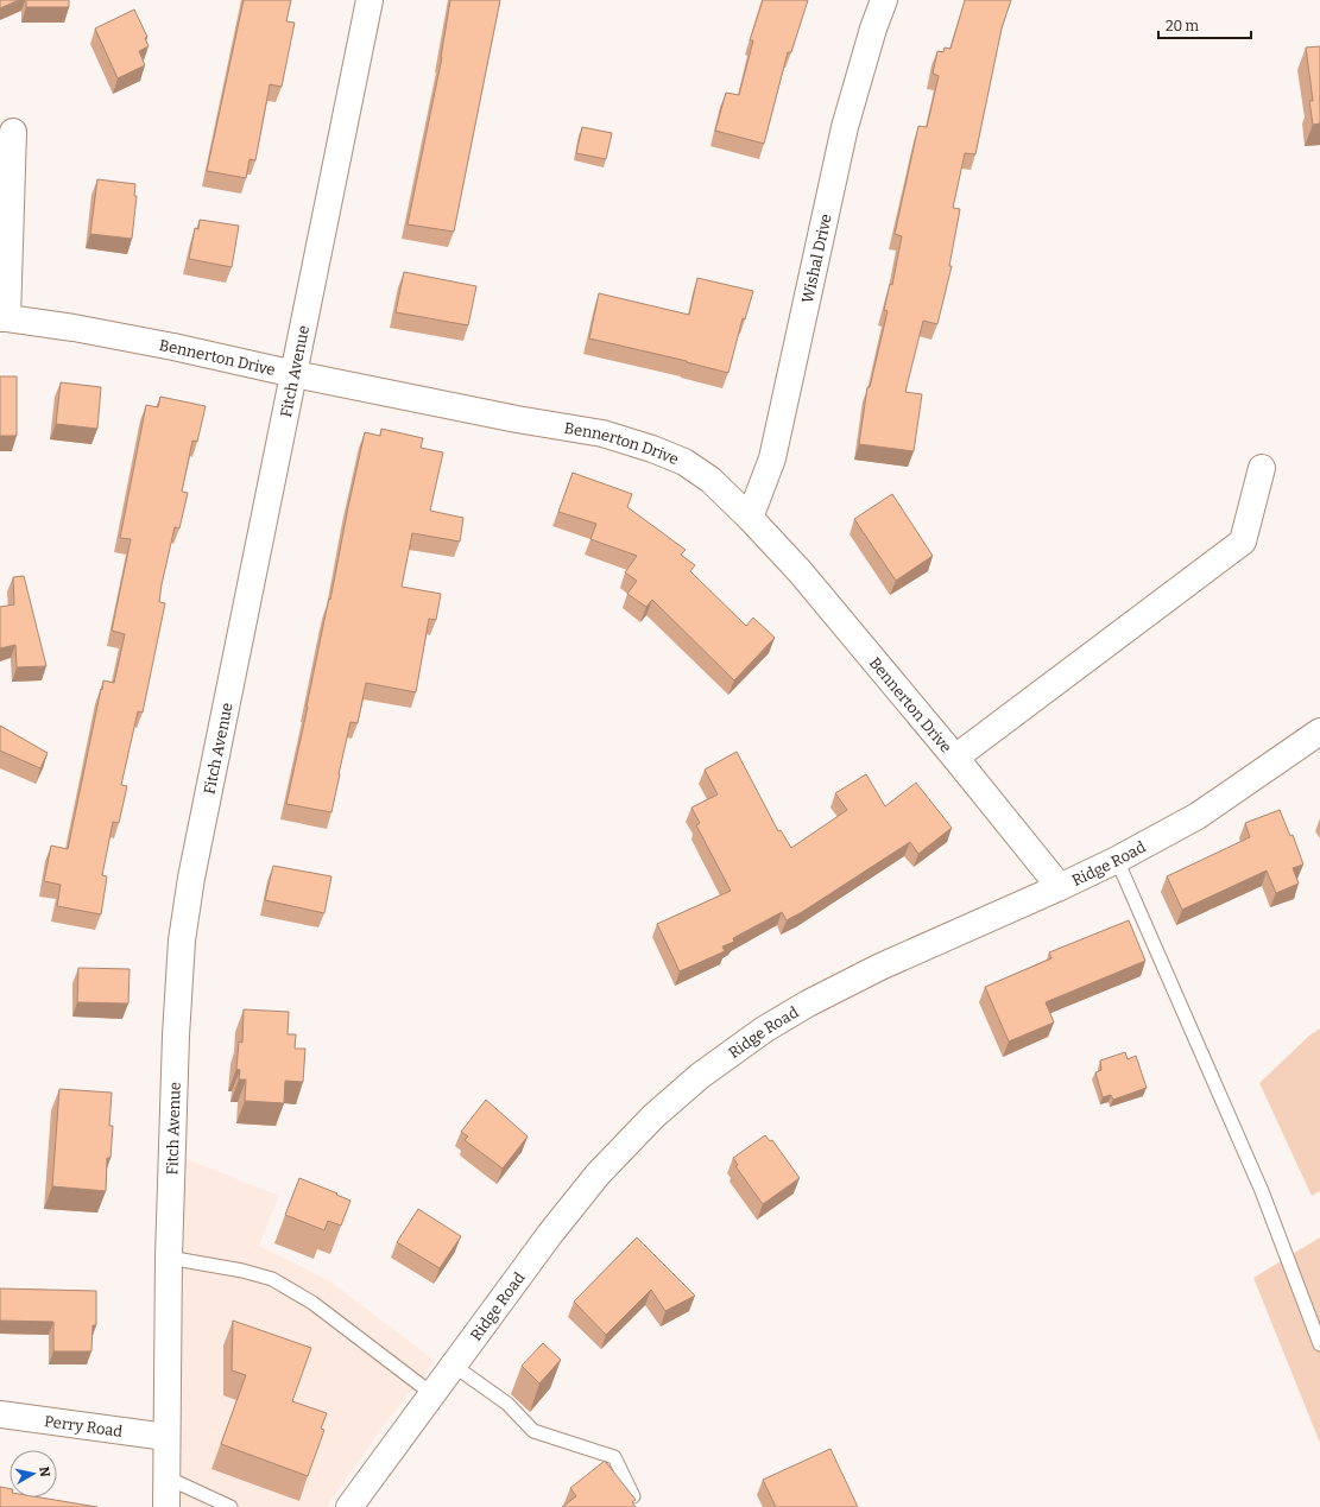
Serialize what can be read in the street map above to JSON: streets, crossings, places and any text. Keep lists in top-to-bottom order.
{
  "streets": {
    "street": [
      "Wishal Drive",
      "Bennerton Drive",
      "Fitch Avenue",
      "Ridge Road",
      "Perry Road"
    ]
  },
  "crossings": [
    ["Wishal Drive", "Bennerton Drive"],
    ["Bennerton Drive", "Fitch Avenue"],
    ["Bennerton Drive", "Ridge Road"],
    ["Fitch Avenue", "Perry Road"]
  ],
  "scale_bar": "20 m",
  "north": "right"
}
